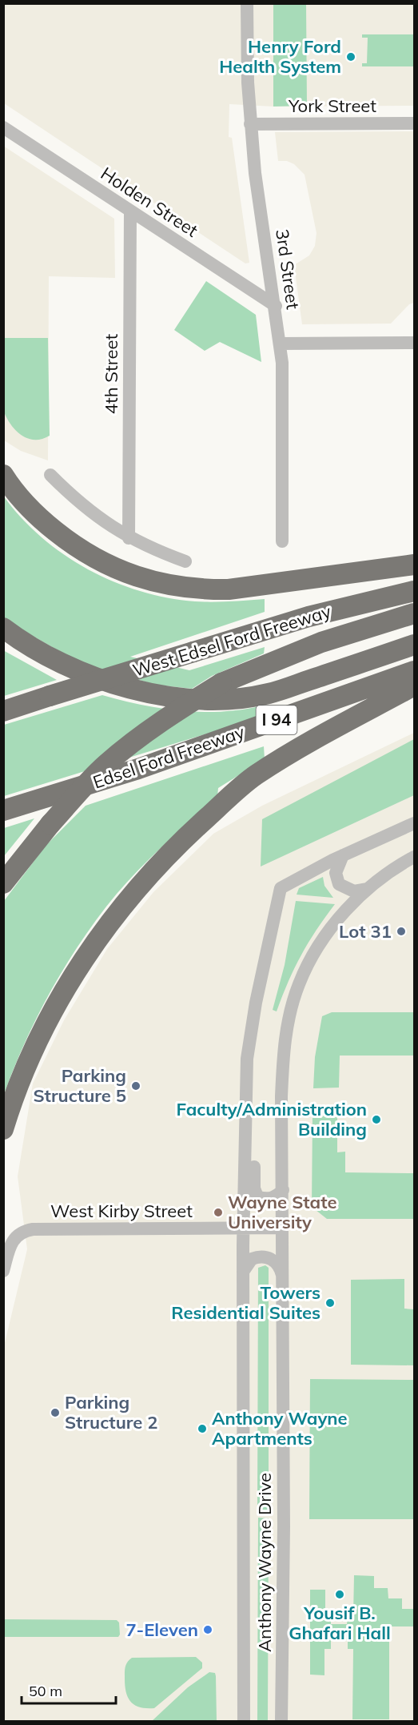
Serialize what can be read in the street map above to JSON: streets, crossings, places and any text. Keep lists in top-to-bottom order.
{
  "streets": {
    "highway": ["West Edsel Ford Freeway", "I 94", "Edsel Ford Freeway"],
    "street": [
      "York Street",
      "Holden Street",
      "3rd Street",
      "4th Street",
      "West Kirby Street",
      "Anthony Wayne Drive"
    ]
  },
  "crossings": [
    ["York Street", "3rd Street"],
    ["Holden Street", "3rd Street"],
    ["Holden Street", "4th Street"],
    ["West Kirby Street", "Anthony Wayne Drive"]
  ],
  "places": [
    "Henry Ford Health System",
    "Lot 31",
    "Parking Structure 5",
    "Faculty/Administration Building",
    "Wayne State University",
    "Towers Residential Suites",
    "Parking Structure 2",
    "Anthony Wayne Apartments",
    "Yousif B. Ghafari Hall",
    "7-Eleven"
  ],
  "scale_bar": "50 m"
}
